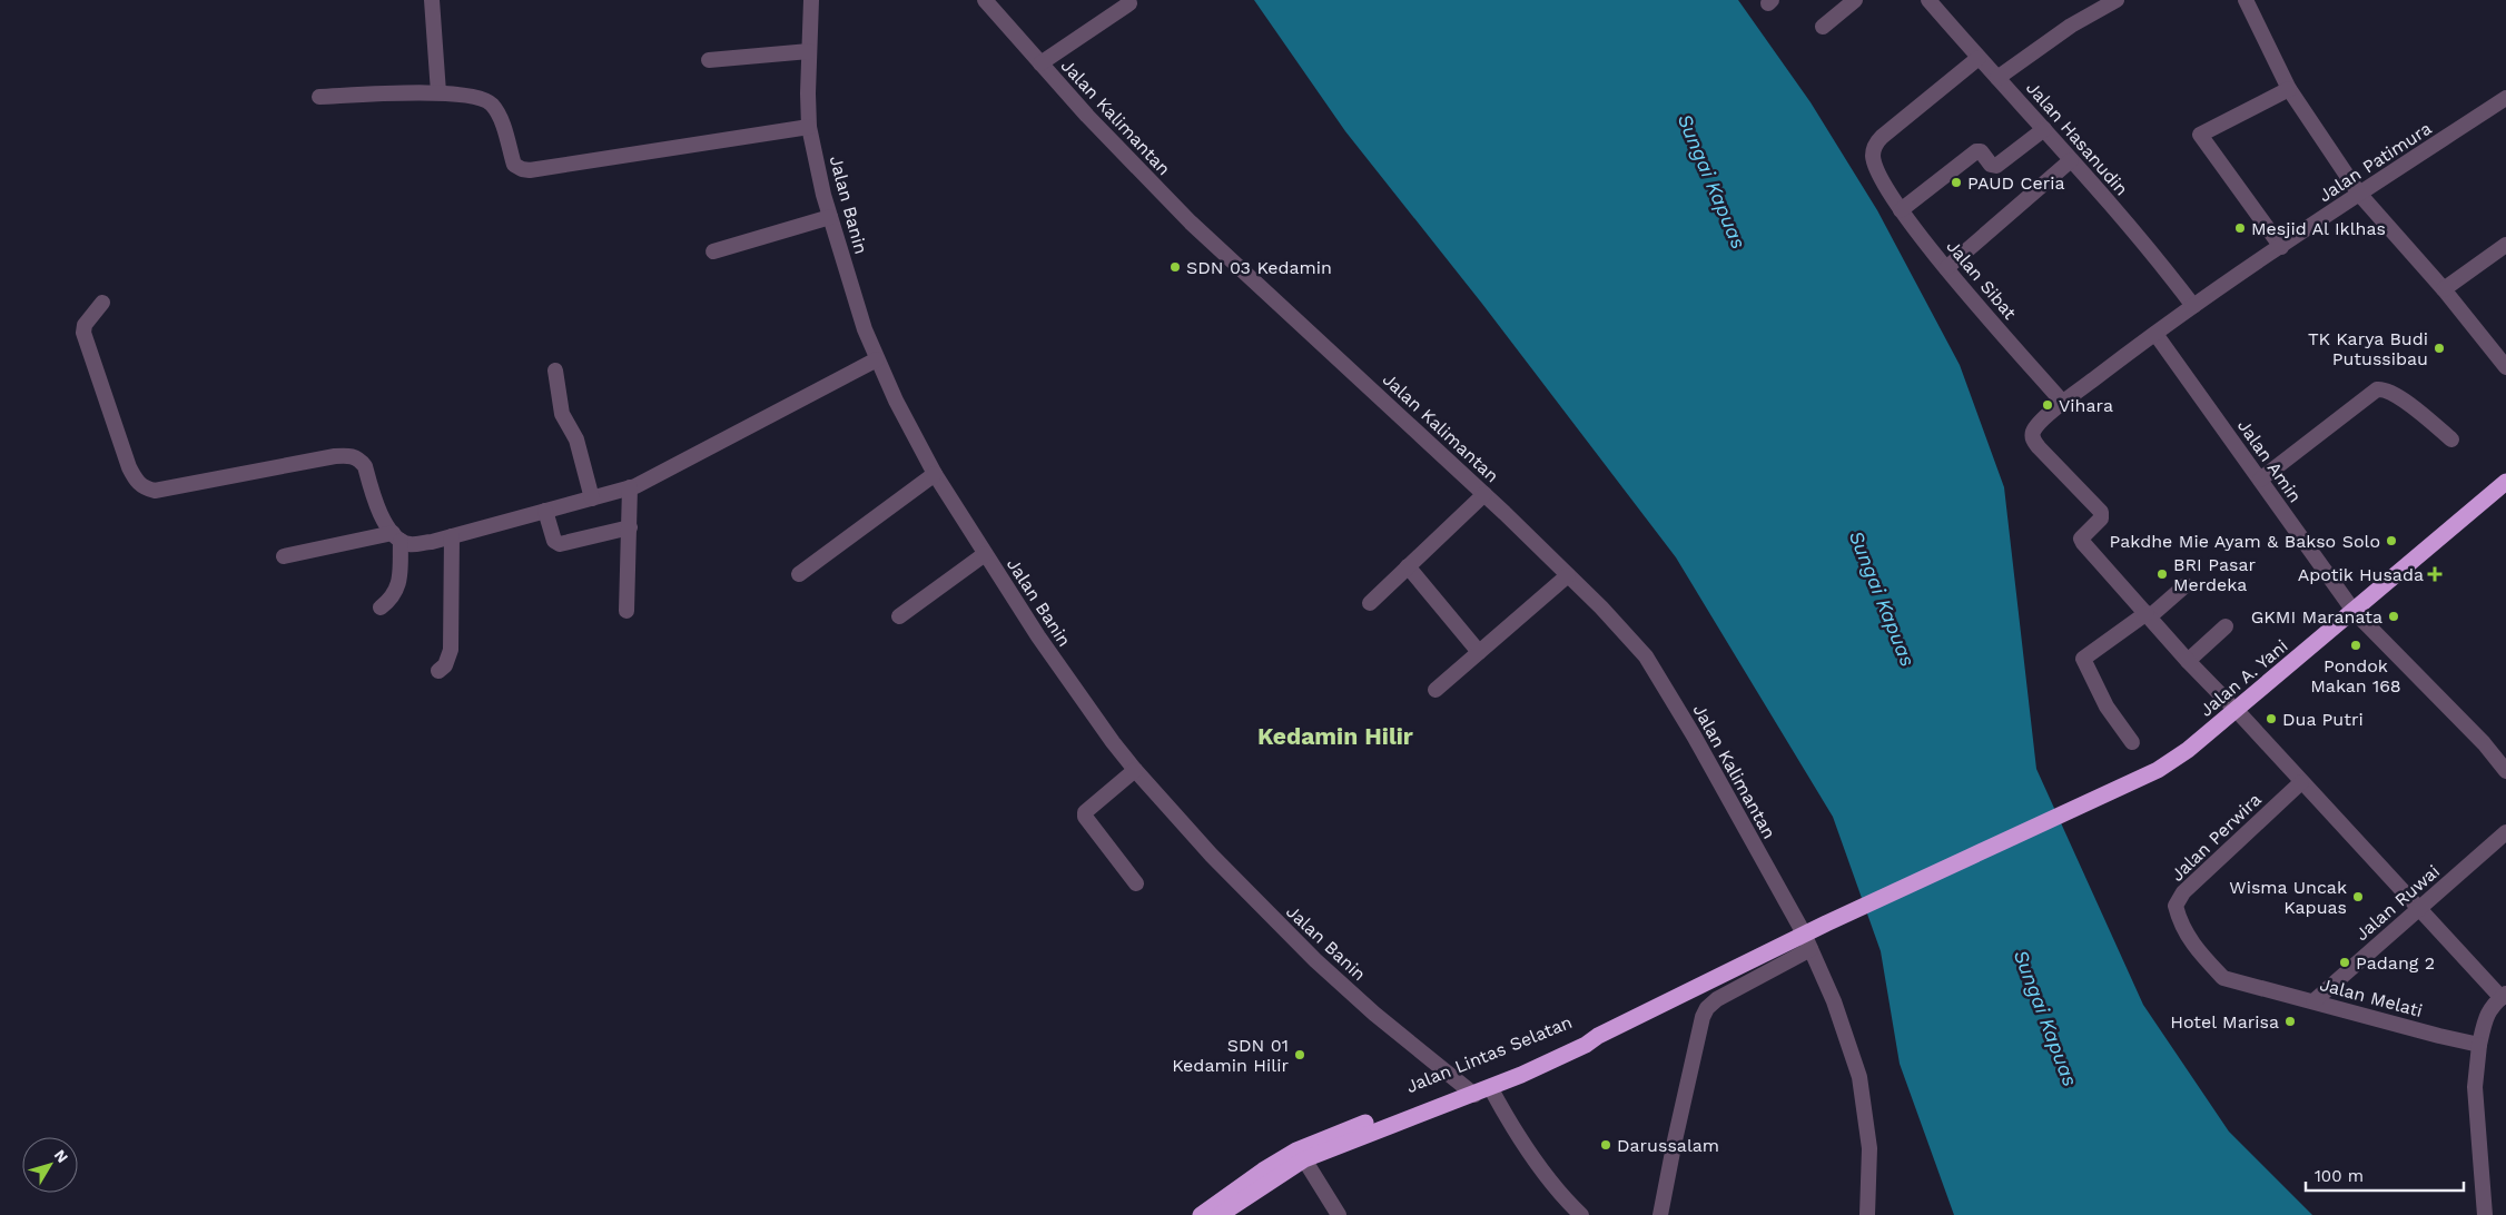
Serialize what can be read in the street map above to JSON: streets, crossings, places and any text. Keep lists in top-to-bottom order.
{
  "streets": {
    "highway": ["Jalan A. Yani", "Jalan Lintas Selatan"],
    "street": [
      "Jalan Kalimantan",
      "Jalan Hasanudin",
      "Jalan Patimura",
      "Jalan Banin",
      "Jalan Sibat",
      "Jalan Amin",
      "Jalan Perwira",
      "Jalan Ruwai",
      "Jalan Melati"
    ]
  },
  "crossings": [
    ["Jalan Kalimantan", "Jalan Lintas Selatan"],
    ["Jalan Hasanudin", "Jalan Patimura"],
    ["Jalan Hasanudin", "Jalan Sibat"],
    ["Jalan Patimura", "Jalan Sibat"],
    ["Jalan Patimura", "Jalan Amin"],
    ["Jalan Banin", "Jalan Lintas Selatan"],
    ["Jalan Amin", "Jalan A. Yani"],
    ["Jalan A. Yani", "Jalan Lintas Selatan"],
    ["Jalan Perwira", "Jalan Melati"],
    ["Jalan Ruwai", "Jalan Melati"]
  ],
  "districts": ["Kedamin Hilir"],
  "water": ["Sungai Kapuas"],
  "places": {
    "other": [
      "PAUD Ceria",
      "Mesjid Al Iklhas",
      "SDN 03 Kedamin",
      "TK Karya Budi Putussibau",
      "Vihara",
      "Pakdhe Mie Ayam & Bakso Solo",
      "BRI Pasar Merdeka",
      "GKMI Maranata",
      "Pondok Makan 168",
      "Dua Putri",
      "Wisma Uncak Kapuas",
      "Padang 2",
      "Hotel Marisa",
      "SDN 01 Kedamin Hilir",
      "Darussalam"
    ],
    "health": ["Apotik Husada"]
  },
  "scale_bar": "100 m",
  "north": "top right"
}
